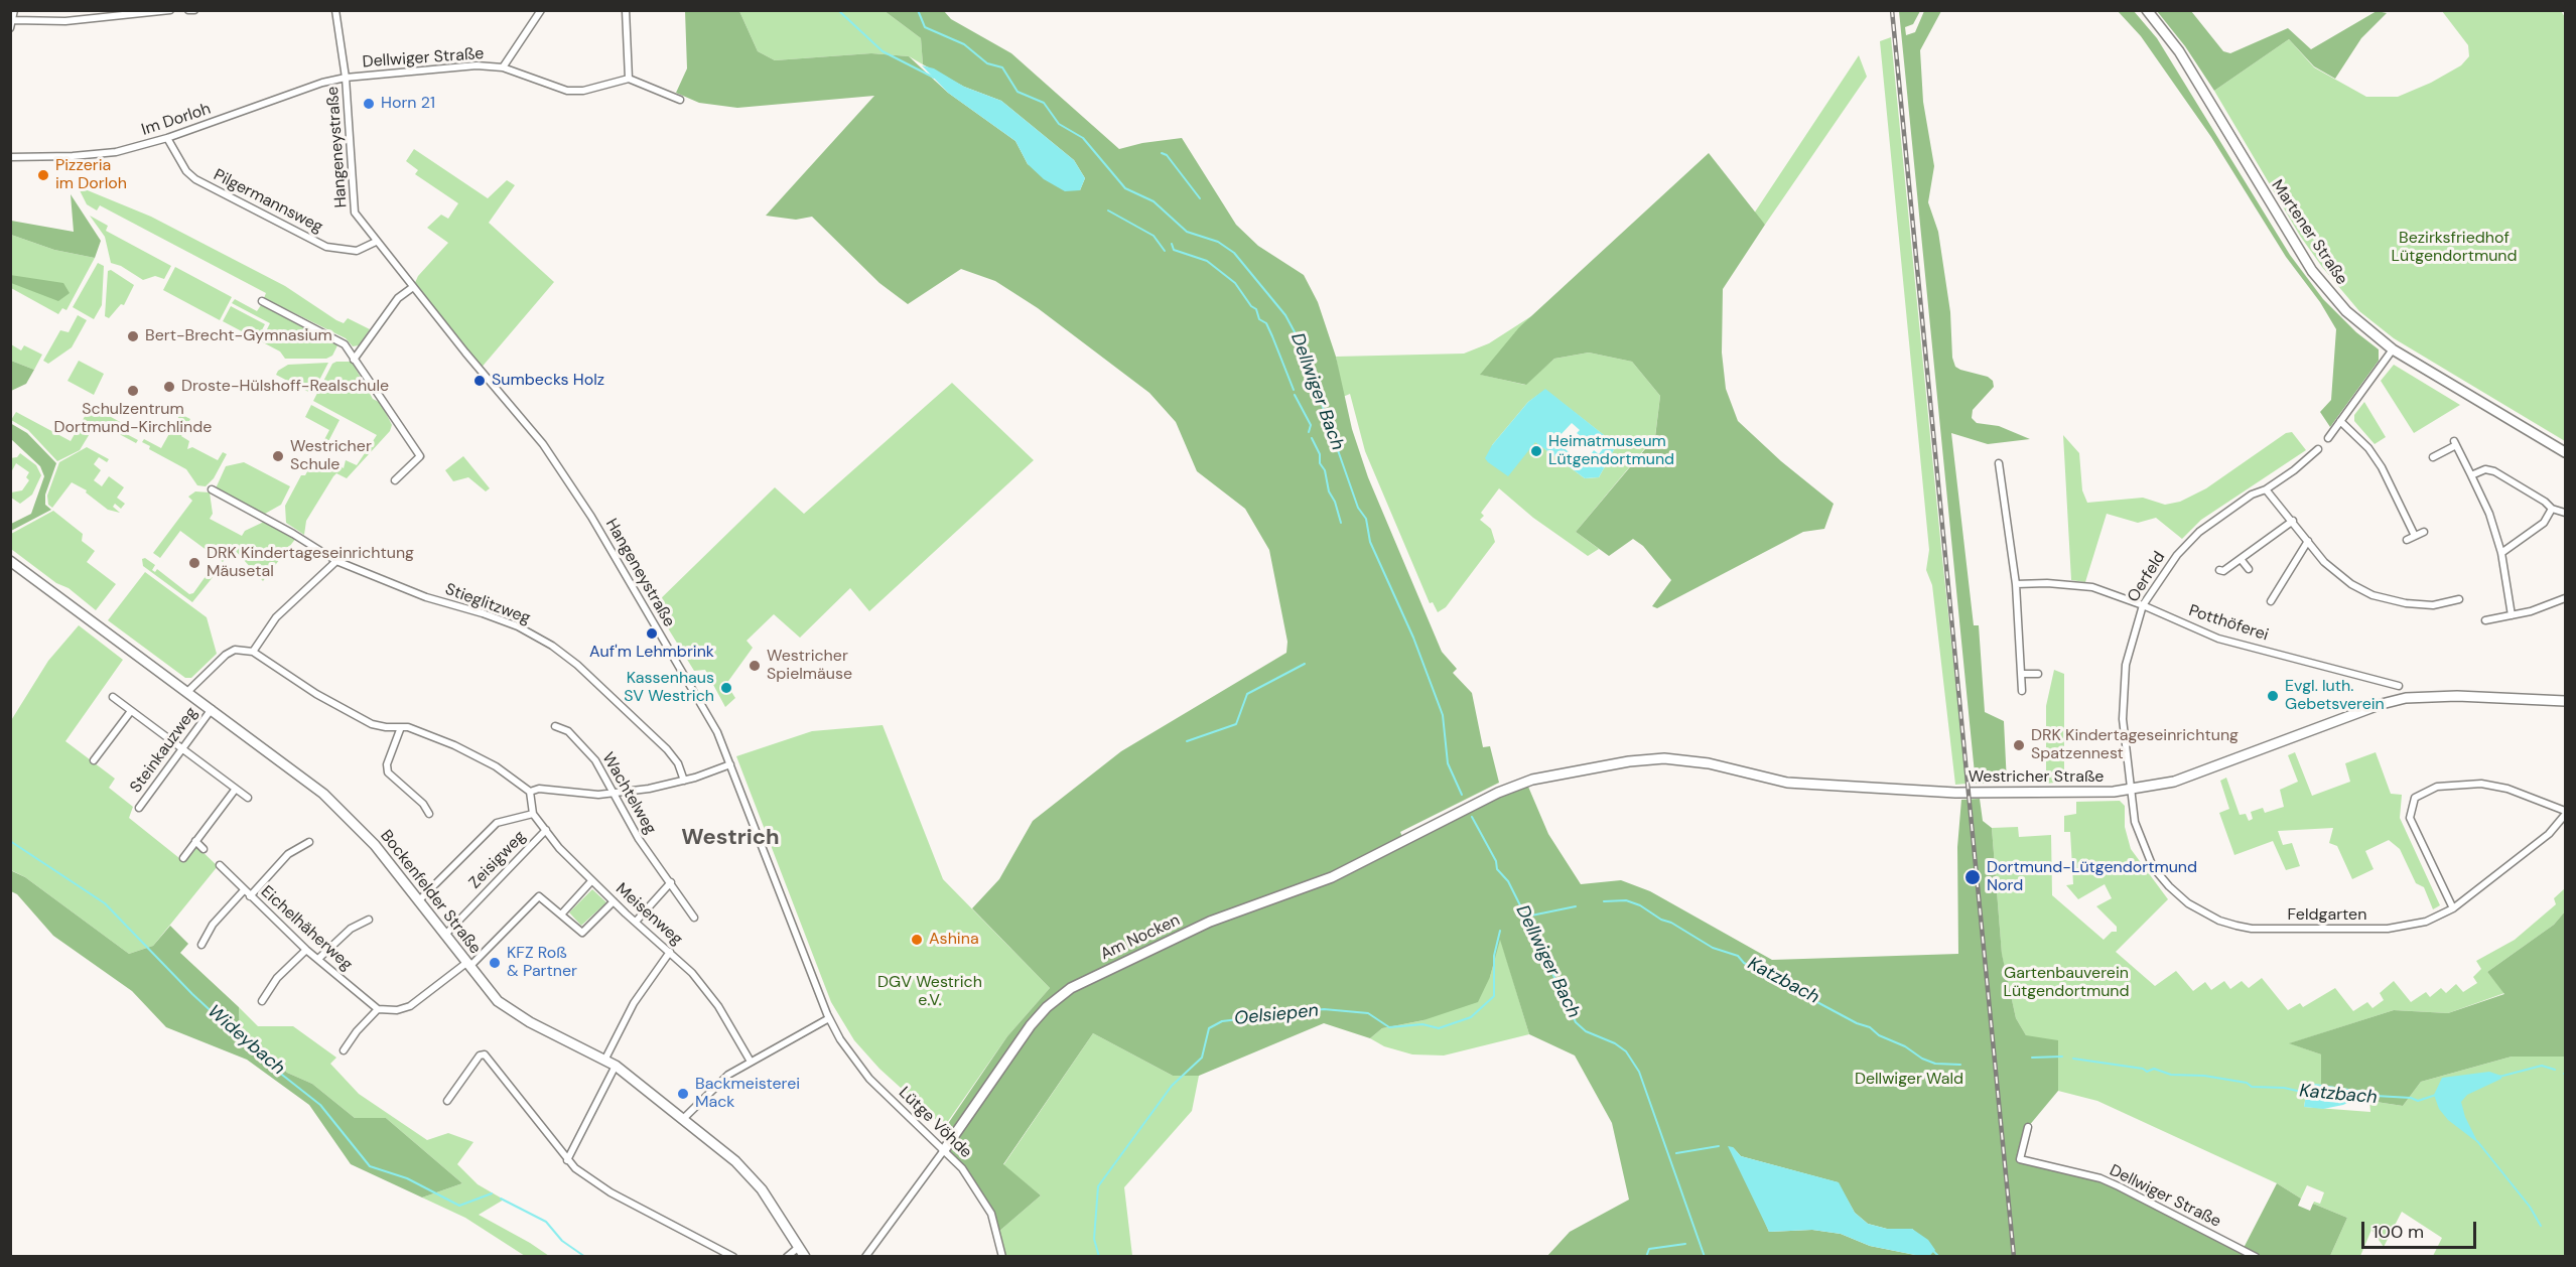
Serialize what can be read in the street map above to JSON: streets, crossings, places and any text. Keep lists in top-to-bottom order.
{
  "streets": {
    "street": [
      "Dellwiger Straße",
      "Im Dorloh",
      "Hangeneystraße",
      "Pilgermannsweg",
      "Martener Straße",
      "Oerfeld",
      "Stieglitzweg",
      "Potthöferei",
      "Steinkauzweg",
      "Westricher Straße",
      "Wachtelweg",
      "Zeisigweg",
      "Bockenfelder Straße",
      "Meisenweg",
      "Feldgarten",
      "Eichelhäherweg",
      "Am Nocken",
      "Lütge Vöhde"
    ]
  },
  "crossings": [
    ["Dellwiger Straße", "Im Dorloh"],
    ["Dellwiger Straße", "Hangeneystraße"],
    ["Im Dorloh", "Hangeneystraße"],
    ["Im Dorloh", "Pilgermannsweg"],
    ["Hangeneystraße", "Pilgermannsweg"],
    ["Hangeneystraße", "Lütge Vöhde"],
    ["Oerfeld", "Potthöferei"],
    ["Oerfeld", "Westricher Straße"],
    ["Oerfeld", "Feldgarten"],
    ["Steinkauzweg", "Bockenfelder Straße"],
    ["Westricher Straße", "Feldgarten"],
    ["Westricher Straße", "Am Nocken"],
    ["Zeisigweg", "Bockenfelder Straße"],
    ["Zeisigweg", "Meisenweg"],
    ["Am Nocken", "Lütge Vöhde"]
  ],
  "districts": ["Westrich"],
  "water": [
    "Dellwiger Bach",
    "Katzbach",
    "Oelsiepen",
    "Wideybach"
  ],
  "parks": [
    "Bezirksfriedhof Lütgendortmund",
    "Gartenbauverein Lütgendortmund",
    "DGV Westrich e.V.",
    "Dellwiger Wald"
  ],
  "places": [
    "Horn 21",
    "Pizzeria im Dorloh",
    "Bert-Brecht-Gymnasium",
    "Sumbecks Holz",
    "Droste-Hülshoff-Realschule",
    "Schulzentrum Dortmund-Kirchlinde",
    "Heimatmuseum Lütgendortmund",
    "Westricher Schule",
    "DRK Kindertageseinrichtung Mäusetal",
    "Auf'm Lehmbrink",
    "Westricher Spielmäuse",
    "Kassenhaus SV Westrich",
    "Evgl. luth. Gebetsverein",
    "DRK Kindertageseinrichtung Spatzennest",
    "Dortmund-Lütgendortmund Nord",
    "Ashina",
    "KFZ Roß & Partner",
    "Backmeisterei Mack"
  ],
  "scale_bar": "100 m"
}
